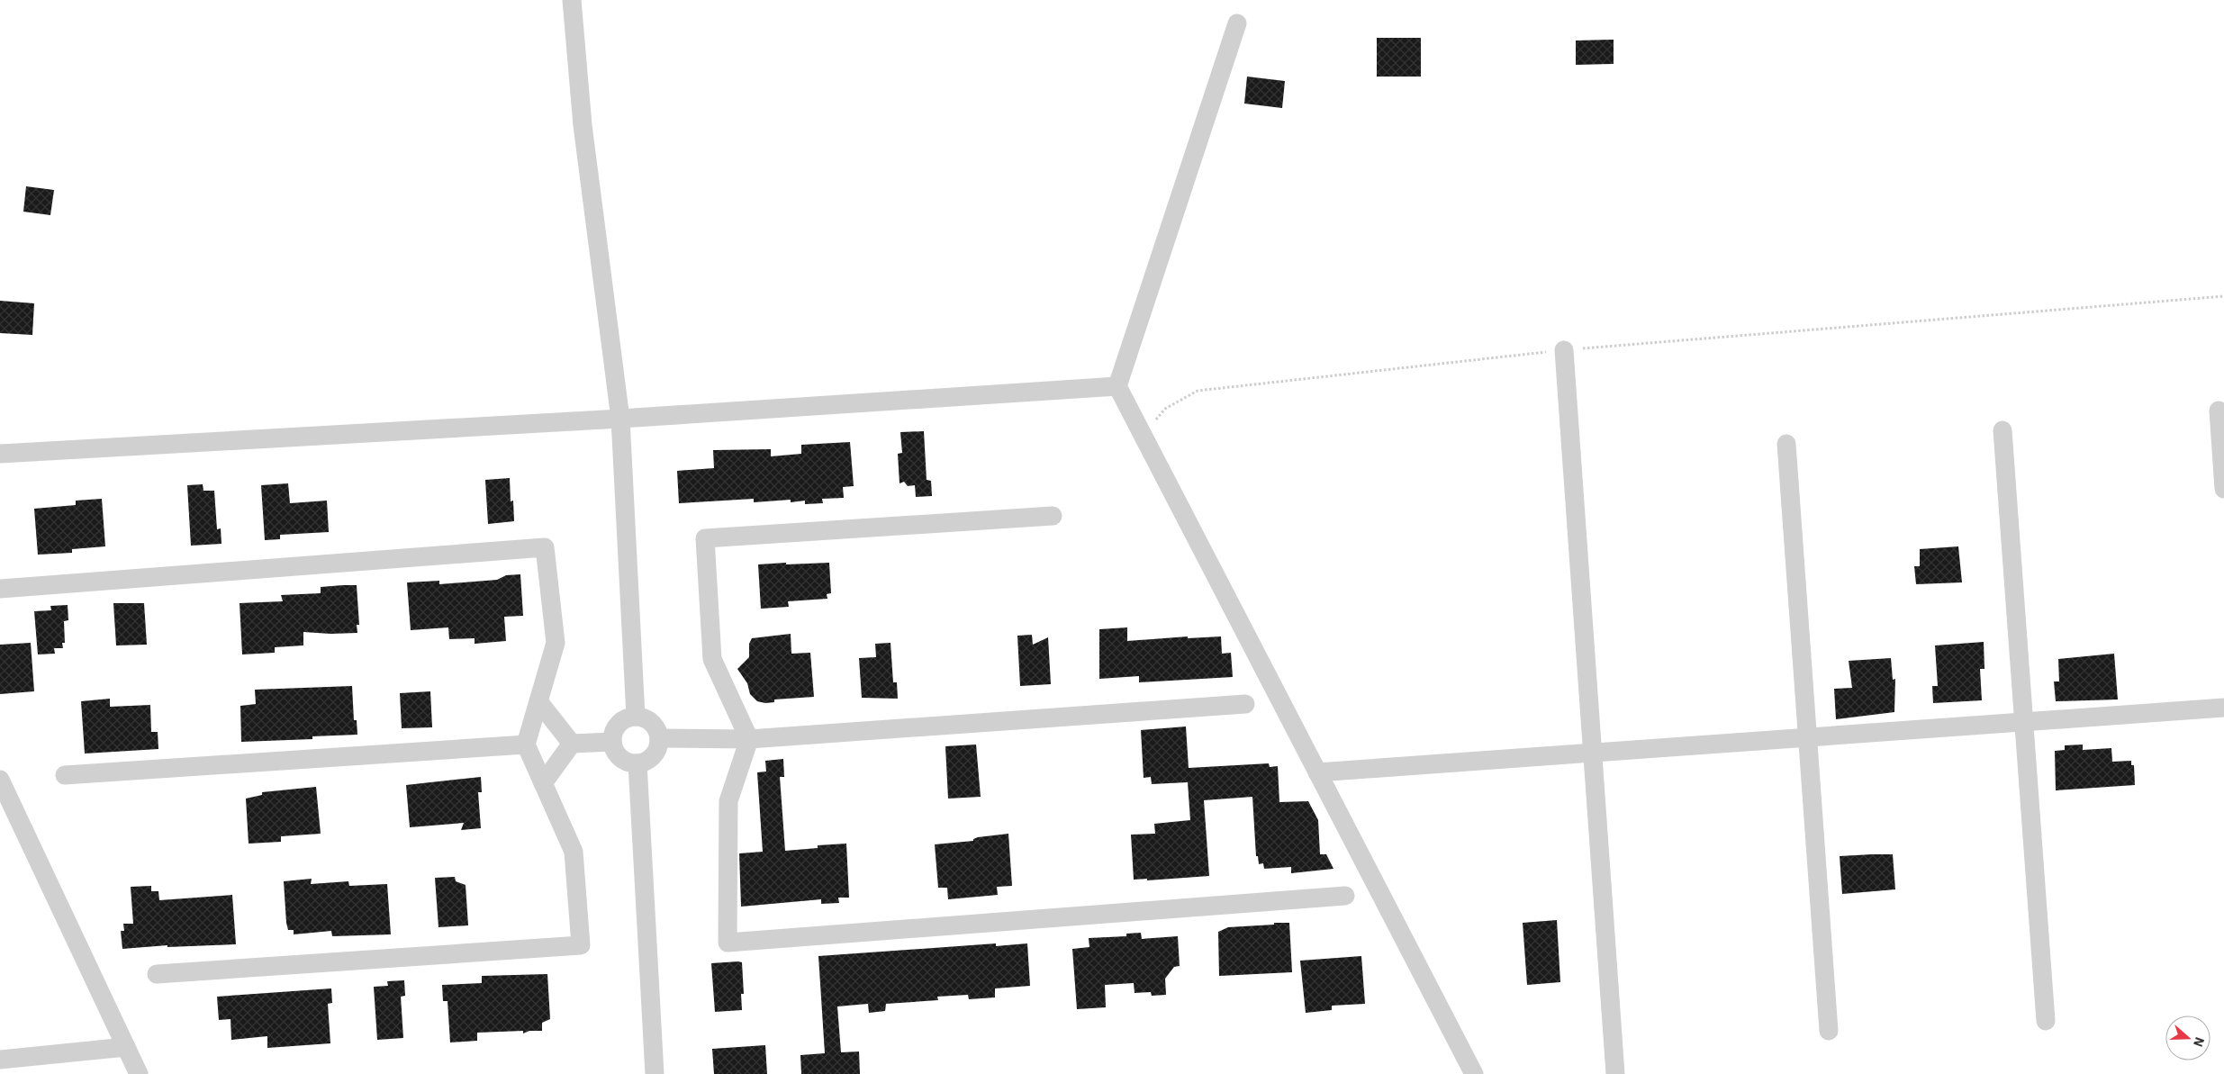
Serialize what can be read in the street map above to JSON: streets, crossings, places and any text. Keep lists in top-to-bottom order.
{
  "north": "right"
}
